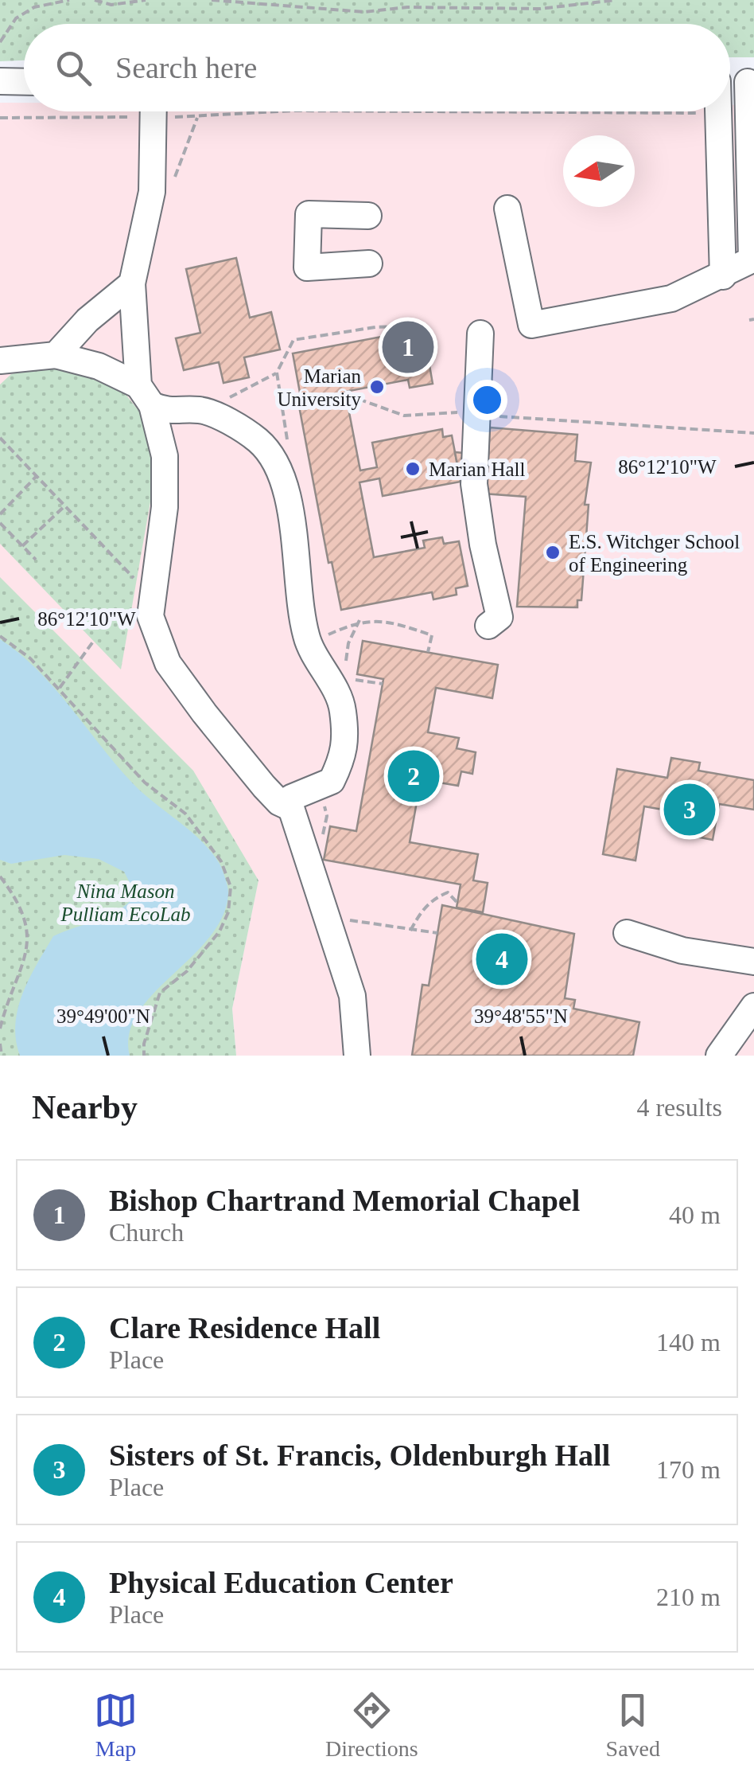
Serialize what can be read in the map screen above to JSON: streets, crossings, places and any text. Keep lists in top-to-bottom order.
{
  "parks": ["Nina Mason Pulliam EcoLab"],
  "places": ["Marian University", "Marian Hall", "E.S. Witchger School of Engineering"],
  "north": "left",
  "page": {
    "search": "Search here",
    "pins": [
      "1",
      "2",
      "3",
      "4"
    ],
    "heading": ["Nearby", "4 results"],
    "list": [
      {
        "mark": "1",
        "name": "Bishop Chartrand Memorial Chapel",
        "note": "Church",
        "value": "40 m"
      },
      {
        "mark": "2",
        "name": "Clare Residence Hall",
        "note": "Place",
        "value": "140 m"
      },
      {
        "mark": "3",
        "name": "Sisters of St. Francis, Oldenburgh Hall",
        "note": "Place",
        "value": "170 m"
      },
      {
        "mark": "4",
        "name": "Physical Education Center",
        "note": "Place",
        "value": "210 m"
      }
    ],
    "nav": ["Map", "Directions", "Saved"]
  },
  "coordinates": ["86°12'10\"W", "39°49'00\"N", "39°48'55\"N"]
}
